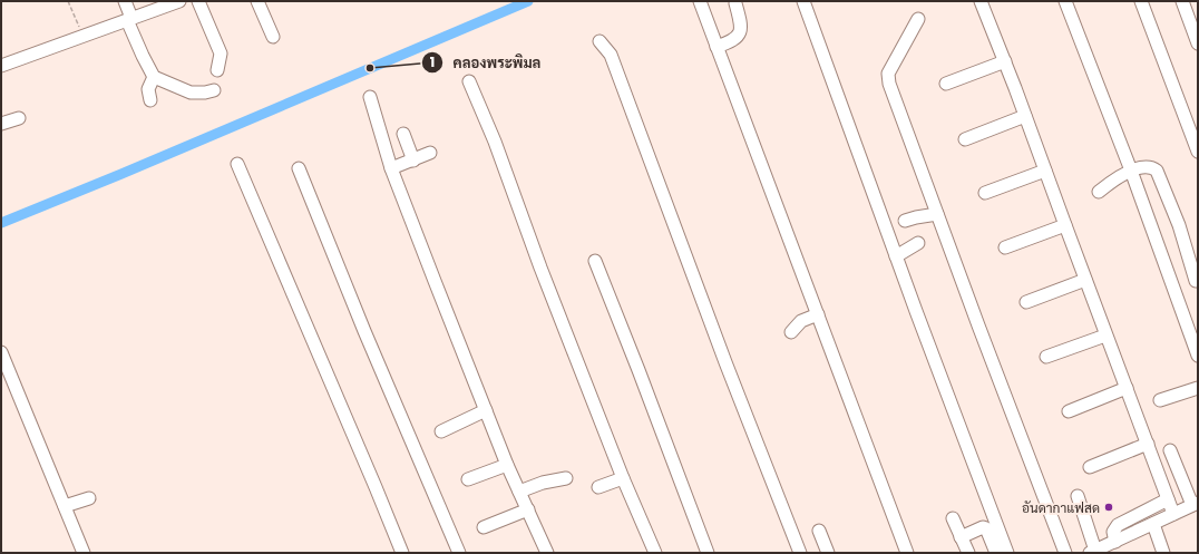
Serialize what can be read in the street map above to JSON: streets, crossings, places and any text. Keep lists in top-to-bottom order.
{
  "places": ["คลองพระพิมล", "อันดากาแฟสด"]
}
